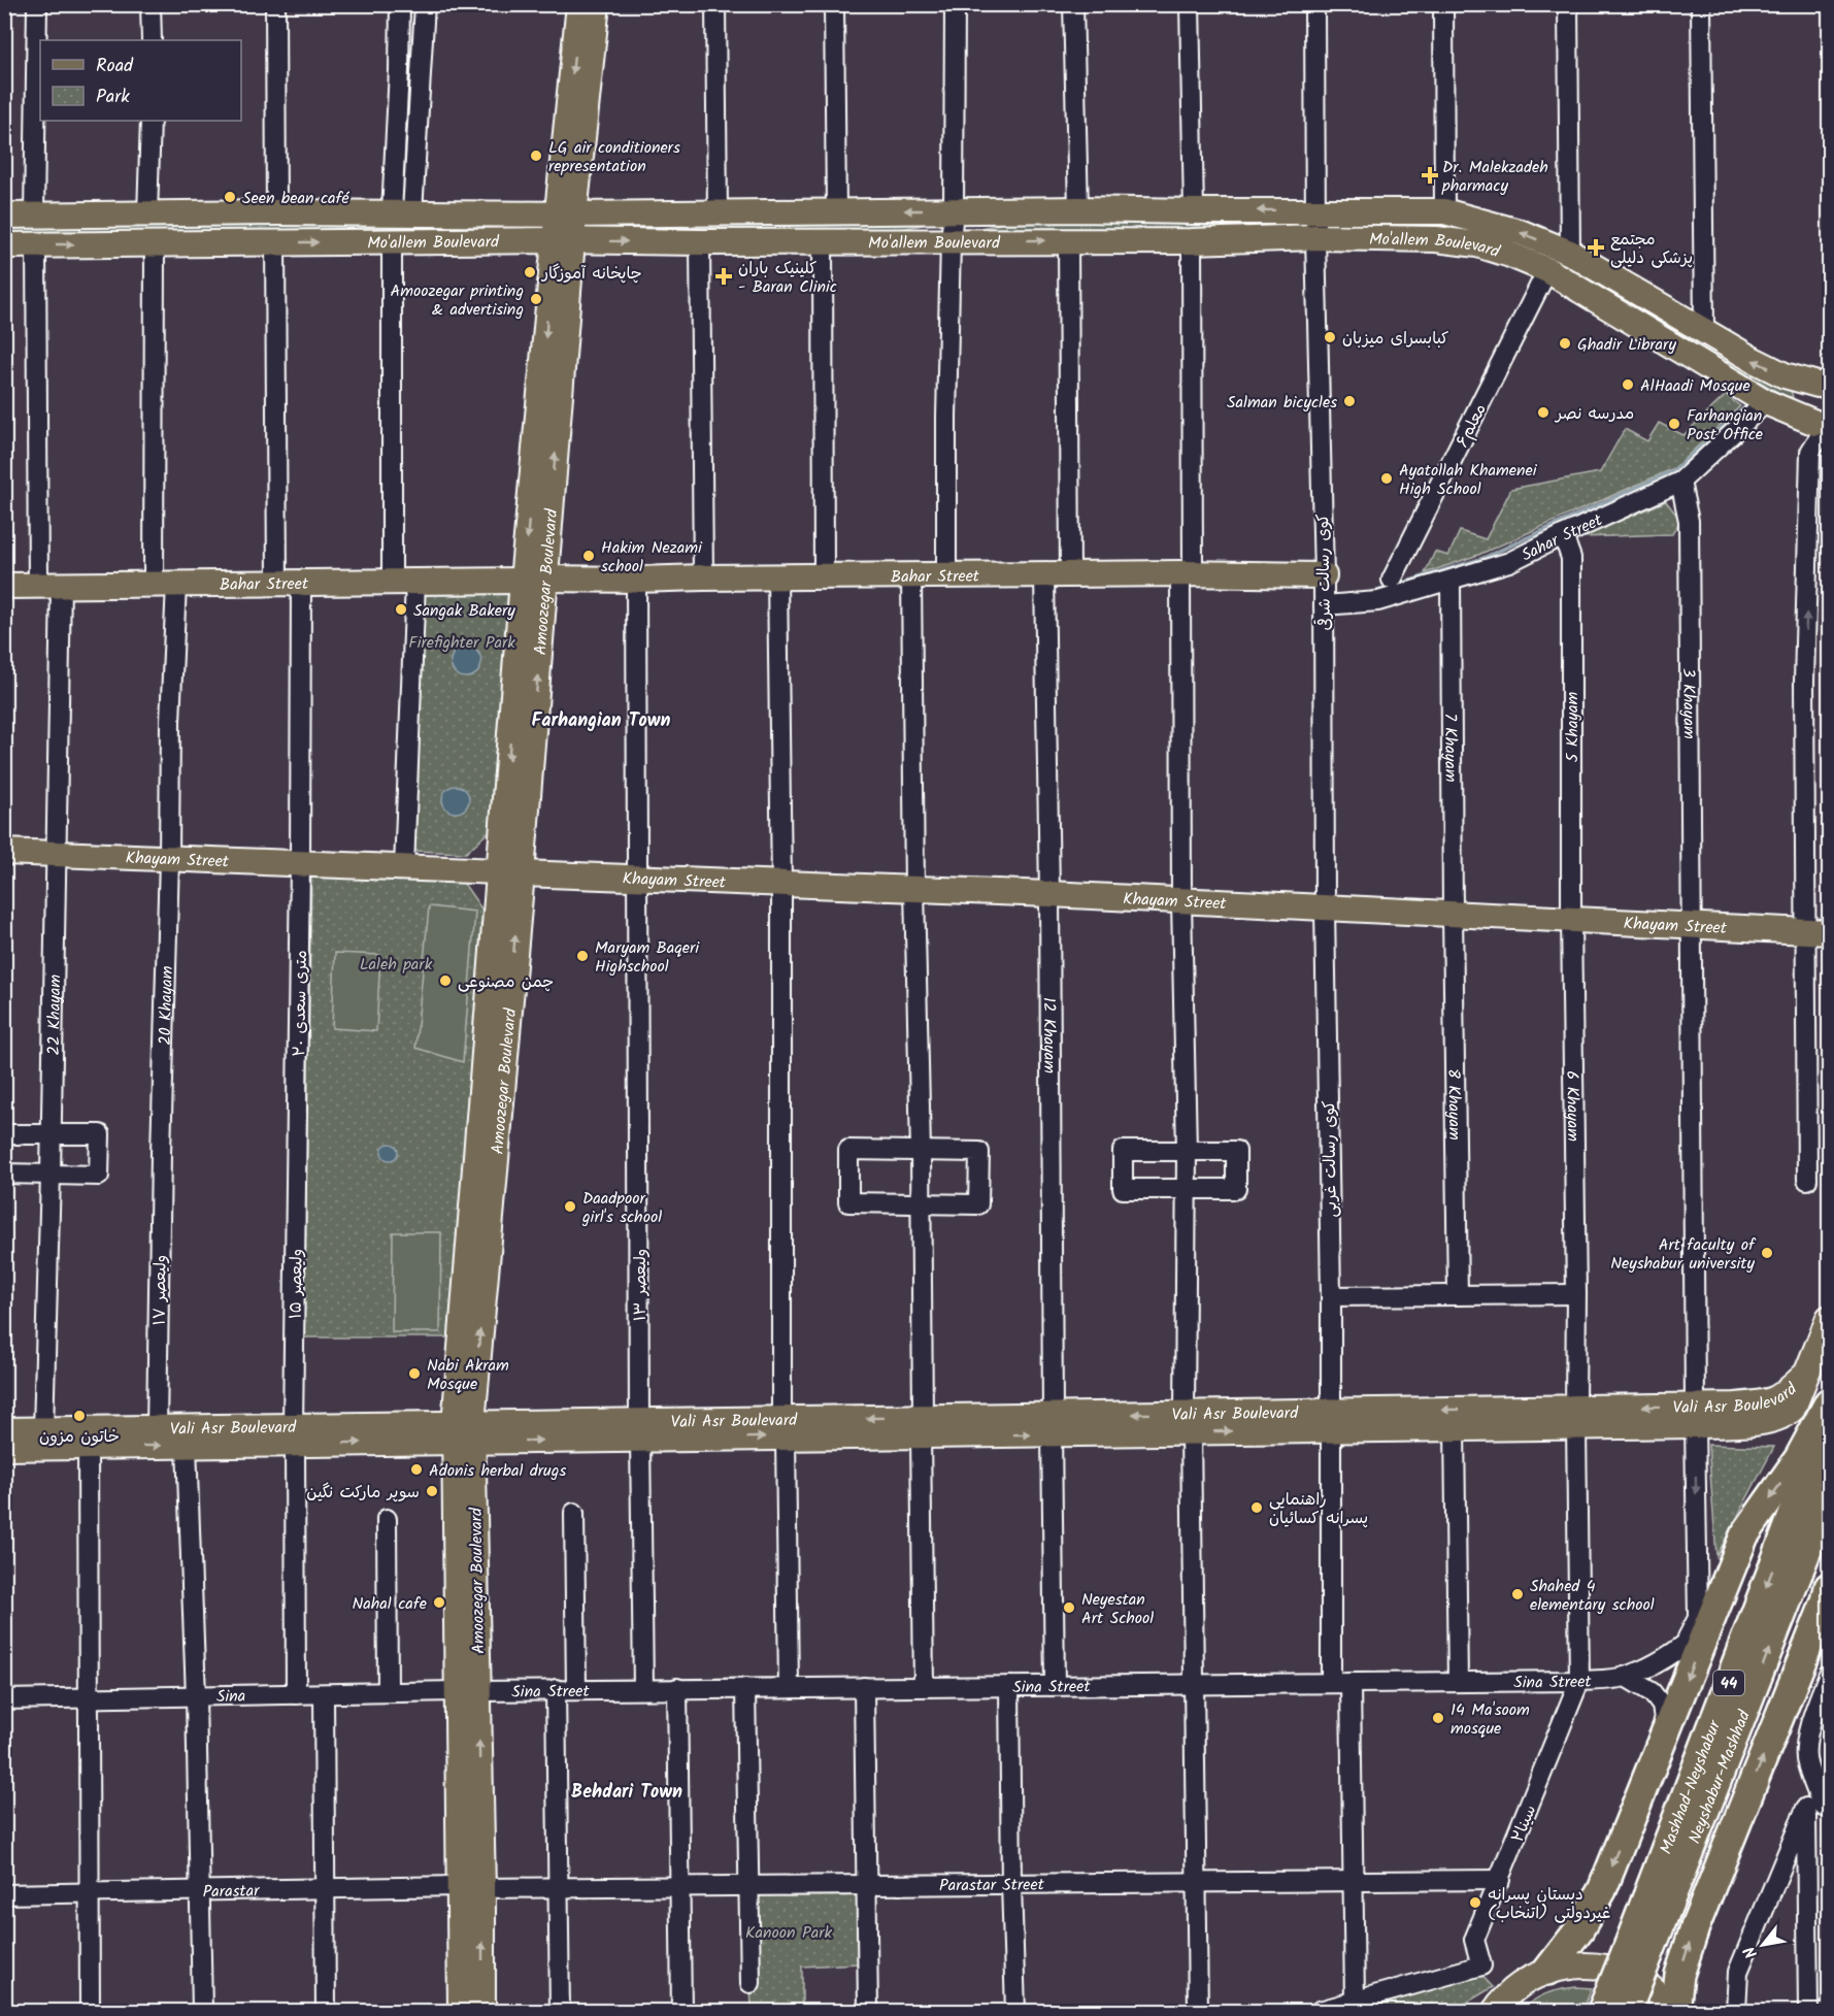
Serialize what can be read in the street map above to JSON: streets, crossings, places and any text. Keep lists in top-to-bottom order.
{
  "streets": {
    "highway": ["44", "Neyshabur-Mashhad", "Mashhad-Neyshabur"],
    "main road": [
      "Mo'allem Boulevard",
      "Bahar Street",
      "Amoozegar Boulevard",
      "Khayam Street",
      "Vali Asr Boulevard"
    ],
    "street": [
      "معلم۶",
      "Sahar Street",
      "کوی رسالت شرقی",
      "3 Khayam",
      "5 Khayam",
      "7 Khayam",
      "۲۰ متری سعدی",
      "20 Khayam",
      "22 Khayam",
      "12 Khayam",
      "8 Khayam",
      "6 Khayam",
      "کوی رسالت غربی",
      "ولیعصر ۱۵",
      "ولیعصر ۱۳",
      "ولیعصر ۱۷",
      "Sina Street",
      "Sina",
      "سینا۲",
      "Parastar Street",
      "Parastar"
    ]
  },
  "crossings": [
    ["Mo'allem Boulevard", "معلم۶"],
    ["Mo'allem Boulevard", "Sahar Street"],
    ["Mo'allem Boulevard", "کوی رسالت شرقی"],
    ["Mo'allem Boulevard", "Amoozegar Boulevard"],
    ["Mo'allem Boulevard", "۲۰ متری سعدی"],
    ["Mo'allem Boulevard", "20 Khayam"],
    ["Mo'allem Boulevard", "22 Khayam"],
    ["Sahar Street", "کوی رسالت شرقی"],
    ["Sahar Street", "3 Khayam"],
    ["Sahar Street", "5 Khayam"],
    ["Sahar Street", "7 Khayam"],
    ["کوی رسالت شرقی", "Bahar Street"],
    ["کوی رسالت شرقی", "Khayam Street"],
    ["کوی رسالت شرقی", "کوی رسالت غربی"],
    ["Bahar Street", "Amoozegar Boulevard"],
    ["Bahar Street", "۲۰ متری سعدی"],
    ["Bahar Street", "20 Khayam"],
    ["Bahar Street", "22 Khayam"],
    ["Bahar Street", "12 Khayam"],
    ["Bahar Street", "ولیعصر ۱۳"],
    ["Amoozegar Boulevard", "Khayam Street"],
    ["Amoozegar Boulevard", "Vali Asr Boulevard"],
    ["Amoozegar Boulevard", "Sina Street"],
    ["Amoozegar Boulevard", "Sina"],
    ["Amoozegar Boulevard", "Parastar Street"],
    ["Amoozegar Boulevard", "Parastar"],
    ["3 Khayam", "Khayam Street"],
    ["3 Khayam", "Vali Asr Boulevard"],
    ["3 Khayam", "Sina Street"],
    ["5 Khayam", "Khayam Street"],
    ["5 Khayam", "6 Khayam"],
    ["7 Khayam", "Khayam Street"],
    ["7 Khayam", "8 Khayam"],
    ["Khayam Street", "۲۰ متری سعدی"],
    ["Khayam Street", "20 Khayam"],
    ["Khayam Street", "22 Khayam"],
    ["Khayam Street", "12 Khayam"],
    ["Khayam Street", "8 Khayam"],
    ["Khayam Street", "6 Khayam"],
    ["Khayam Street", "کوی رسالت غربی"],
    ["Khayam Street", "ولیعصر ۱۳"],
    ["۲۰ متری سعدی", "ولیعصر ۱۵"],
    ["20 Khayam", "ولیعصر ۱۷"],
    ["22 Khayam", "Vali Asr Boulevard"],
    ["12 Khayam", "Vali Asr Boulevard"],
    ["12 Khayam", "Sina Street"],
    ["6 Khayam", "Vali Asr Boulevard"],
    ["6 Khayam", "Sina Street"],
    ["6 Khayam", "سینا۲"],
    ["کوی رسالت غربی", "Vali Asr Boulevard"],
    ["کوی رسالت غربی", "Sina Street"],
    ["ولیعصر ۱۵", "Vali Asr Boulevard"],
    ["ولیعصر ۱۵", "Sina"],
    ["ولیعصر ۱۳", "Vali Asr Boulevard"],
    ["ولیعصر ۱۳", "Sina Street"],
    ["ولیعصر ۱۷", "Vali Asr Boulevard"],
    ["Sina Street", "Sina"],
    ["Sina Street", "سینا۲"],
    ["44", "Neyshabur-Mashhad"],
    ["44", "Mashhad-Neyshabur"],
    ["Neyshabur-Mashhad", "Mashhad-Neyshabur"],
    ["سینا۲", "Parastar Street"],
    ["Parastar Street", "Parastar"]
  ],
  "districts": ["Farhangian Town", "Behdari Town"],
  "parks": ["Firefighter Park", "Laleh park", "Kanoon Park"],
  "places": {
    "other": [
      "LG air conditioners representation",
      "Seen bean café",
      "چاپخانه آموزگار",
      "Amoozegar printing & advertising",
      "کبابسرای میزبان",
      "Ghadir Library",
      "AlHaadi Mosque",
      "Salman bicycles",
      "مدرسه نصر",
      "Farhangian Post Office",
      "Ayatollah Khamenei High School",
      "Hakim Nezami school",
      "Sangak Bakery",
      "Maryam Baqeri Highschool",
      "چمن مصنوعی",
      "Daadpoor girl's school",
      "Art faculty of Neyshabur university",
      "Nabi Akram Mosque",
      "خاتون مزون",
      "Adonis herbal drugs",
      "سوپر مارکت نگین",
      "راهنمایی پسرانه کسائیان",
      "Shahed 4 elementary school",
      "Nahal cafe",
      "Neyestan Art School",
      "14 Ma'soom mosque",
      "دبستان پسرانه غیردولتی (اتنخاب)"
    ],
    "health": ["Dr. Malekzadeh pharmacy", "مجتمع پزشکی دلیلی", "کلینیک باران - Baran Clinic"]
  },
  "legend": ["Road", "Park"],
  "north": "bottom left"
}
